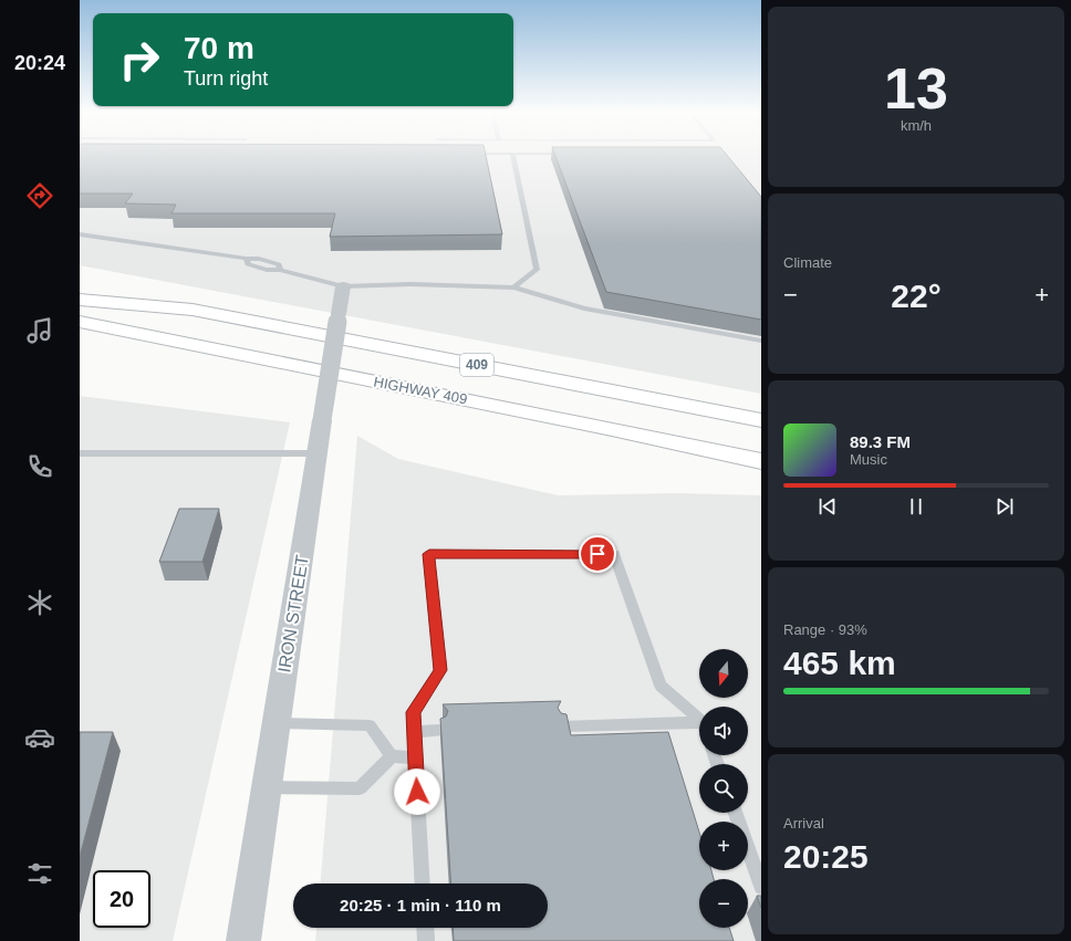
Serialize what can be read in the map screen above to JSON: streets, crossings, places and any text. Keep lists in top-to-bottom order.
{
  "streets": {
    "highway": ["409", "HIGHWAY 409"],
    "street": ["IRON STREET"]
  },
  "north": "bottom",
  "page": {
    "tabs": "20:24",
    "tile": [
      ["13", "km/h"],
      "Climate",
      ["Range · 93%", "465 km"],
      ["Arrival", "20:25"]
    ],
    "turn": ["70 m", "Turn right"],
    "heat": ["−", "22°", "+"],
    "song": ["89.3 FM", "Music"],
    "map_buttons": ["+", "−"],
    "limit": "20",
    "trip": "20:25 · 1 min · 110 m"
  }
}
